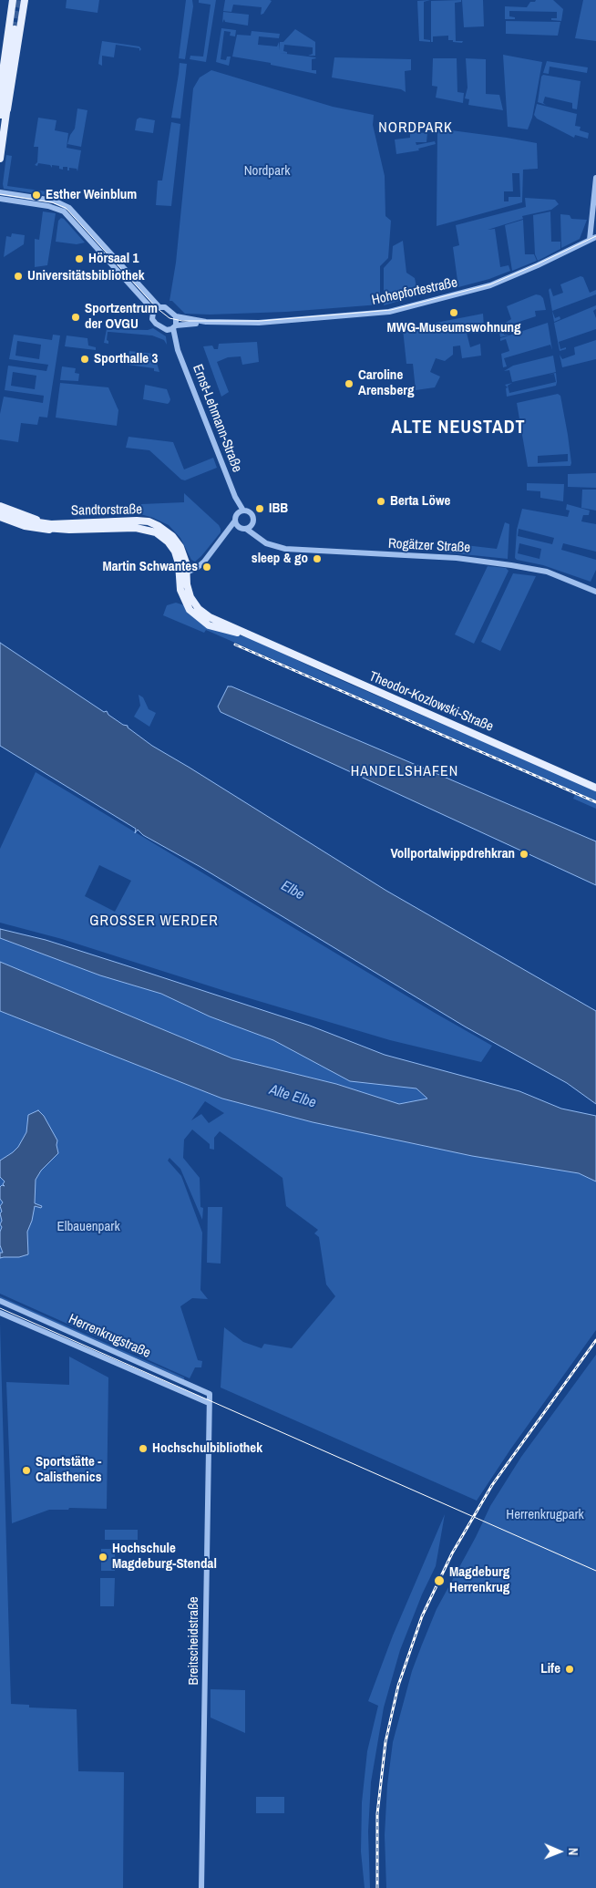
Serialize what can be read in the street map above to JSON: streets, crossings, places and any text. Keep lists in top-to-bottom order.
{
  "streets": {
    "main road": ["Sandtorstraße", "Theodor-Kozlowski-Straße"],
    "street": [
      "Hohepfortestraße",
      "Ernst-Lehmann-Straße",
      "Rogätzer Straße",
      "Herrenkrugstraße",
      "Breitscheidstraße"
    ]
  },
  "crossings": [
    ["Hohepfortestraße", "Ernst-Lehmann-Straße"],
    ["Ernst-Lehmann-Straße", "Rogätzer Straße"],
    ["Sandtorstraße", "Theodor-Kozlowski-Straße"],
    ["Herrenkrugstraße", "Breitscheidstraße"]
  ],
  "districts": [
    "NORDPARK",
    "ALTE NEUSTADT",
    "HANDELSHAFEN",
    "GROSSER WERDER"
  ],
  "water": ["Elbe", "Alte Elbe"],
  "parks": ["Nordpark", "Elbauenpark", "Herrenkrugpark"],
  "places": [
    "Esther Weinblum",
    "Hörsaal 1",
    "Universitätsbibliothek",
    "MWG-Museumswohnung",
    "Sportzentrum der OVGU",
    "Sporthalle 3",
    "Caroline Arensberg",
    "Berta Löwe",
    "IBB",
    "sleep & go",
    "Martin Schwantes",
    "Vollportalwippdrehkran",
    "Hochschulbibliothek",
    "Sportstätte - Calisthenics",
    "Hochschule Magdeburg-Stendal",
    "Magdeburg Herrenkrug",
    "Life"
  ],
  "north": "right"
}
